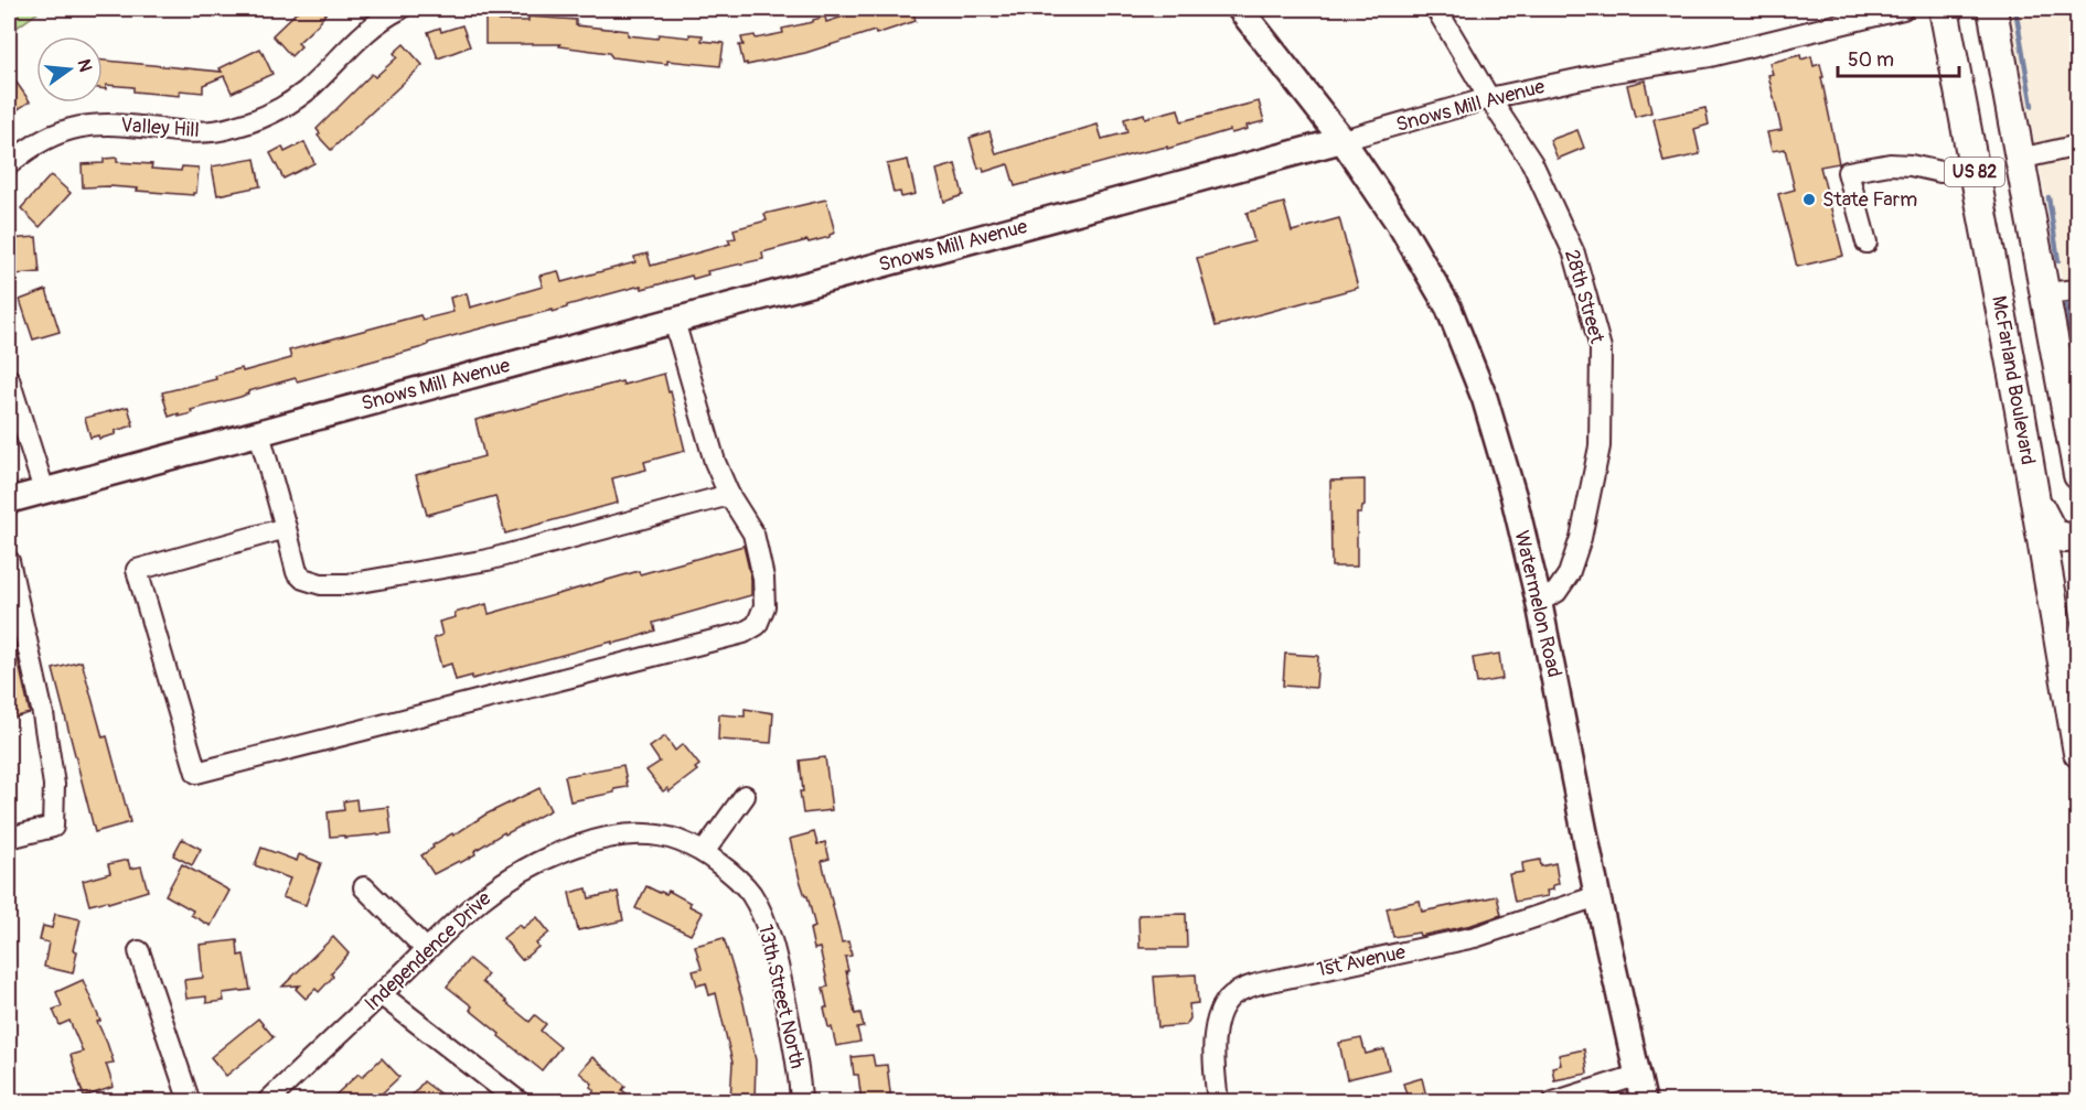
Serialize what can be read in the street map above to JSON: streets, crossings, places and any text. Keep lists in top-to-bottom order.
{
  "streets": {
    "highway": ["US 82", "McFarland Boulevard"],
    "main road": ["Snows Mill Avenue", "Watermelon Road"],
    "street": [
      "Valley Hill",
      "28th Street",
      "Independence Drive",
      "1st Avenue",
      "13th Street North"
    ]
  },
  "crossings": [
    ["Snows Mill Avenue", "28th Street"],
    ["Snows Mill Avenue", "Watermelon Road"],
    ["28th Street", "Watermelon Road"],
    ["Watermelon Road", "1st Avenue"],
    ["Independence Drive", "13th Street North"]
  ],
  "places": ["State Farm"],
  "scale_bar": "50 m",
  "north": "right"
}
